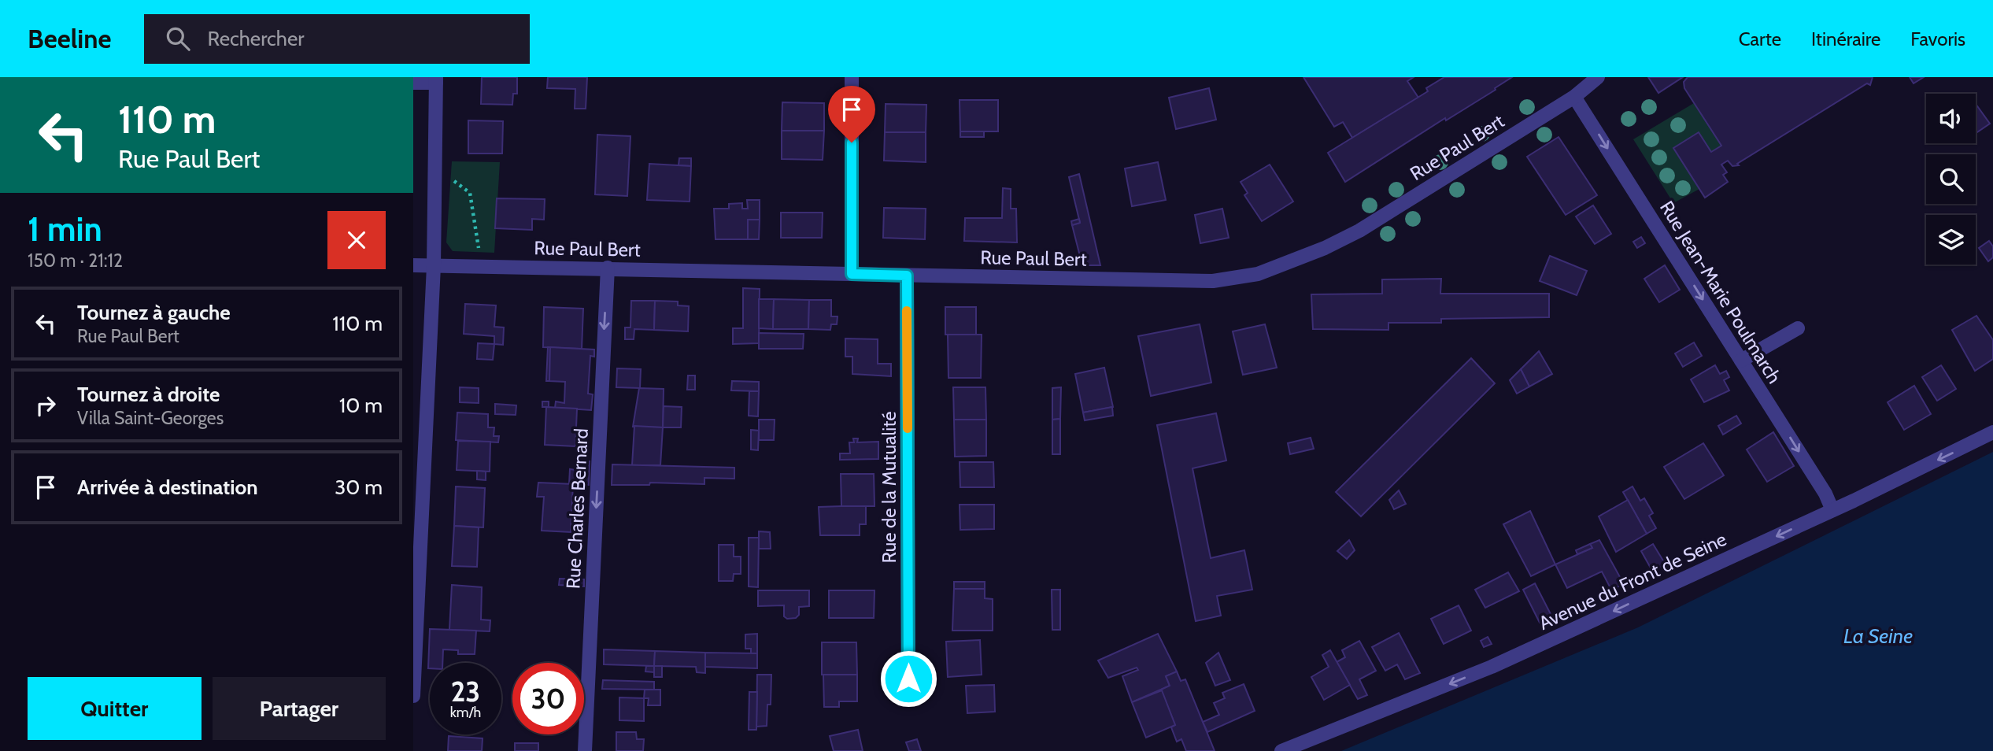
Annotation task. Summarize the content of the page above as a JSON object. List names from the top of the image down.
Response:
{
  "streets": {
    "street": [
      "Rue Paul Bert",
      "Rue Jean-Marie Poulmarch",
      "Rue de la Mutualité",
      "Rue Charles Bernard",
      "Avenue du Front de Seine"
    ]
  },
  "crossings": [
    ["Rue Paul Bert", "Rue Jean-Marie Poulmarch"],
    ["Rue Paul Bert", "Rue de la Mutualité"],
    ["Rue Paul Bert", "Rue Charles Bernard"],
    ["Rue Jean-Marie Poulmarch", "Avenue du Front de Seine"]
  ],
  "one_way": ["Rue Jean-Marie Poulmarch", "Rue Charles Bernard", "Avenue du Front de Seine"],
  "water": ["La Seine"],
  "page": {
    "header": "Beeline",
    "search": "Rechercher",
    "nav": ["Carte", "Itinéraire", "Favoris"],
    "turn": ["110 m", "Rue Paul Bert"],
    "heading": ["1 min", "150 m · 21:12"],
    "list": [
      {
        "name": "Tournez à gauche",
        "note": "Rue Paul Bert",
        "value": "110 m"
      },
      {
        "name": "Tournez à droite",
        "note": "Villa Saint-Georges",
        "value": "10 m"
      },
      {
        "name": "Arrivée à destination",
        "value": "30 m"
      }
    ],
    "speed": "23 km/h",
    "limit": "30",
    "buttons": ["Quitter", "Partager"]
  }
}
